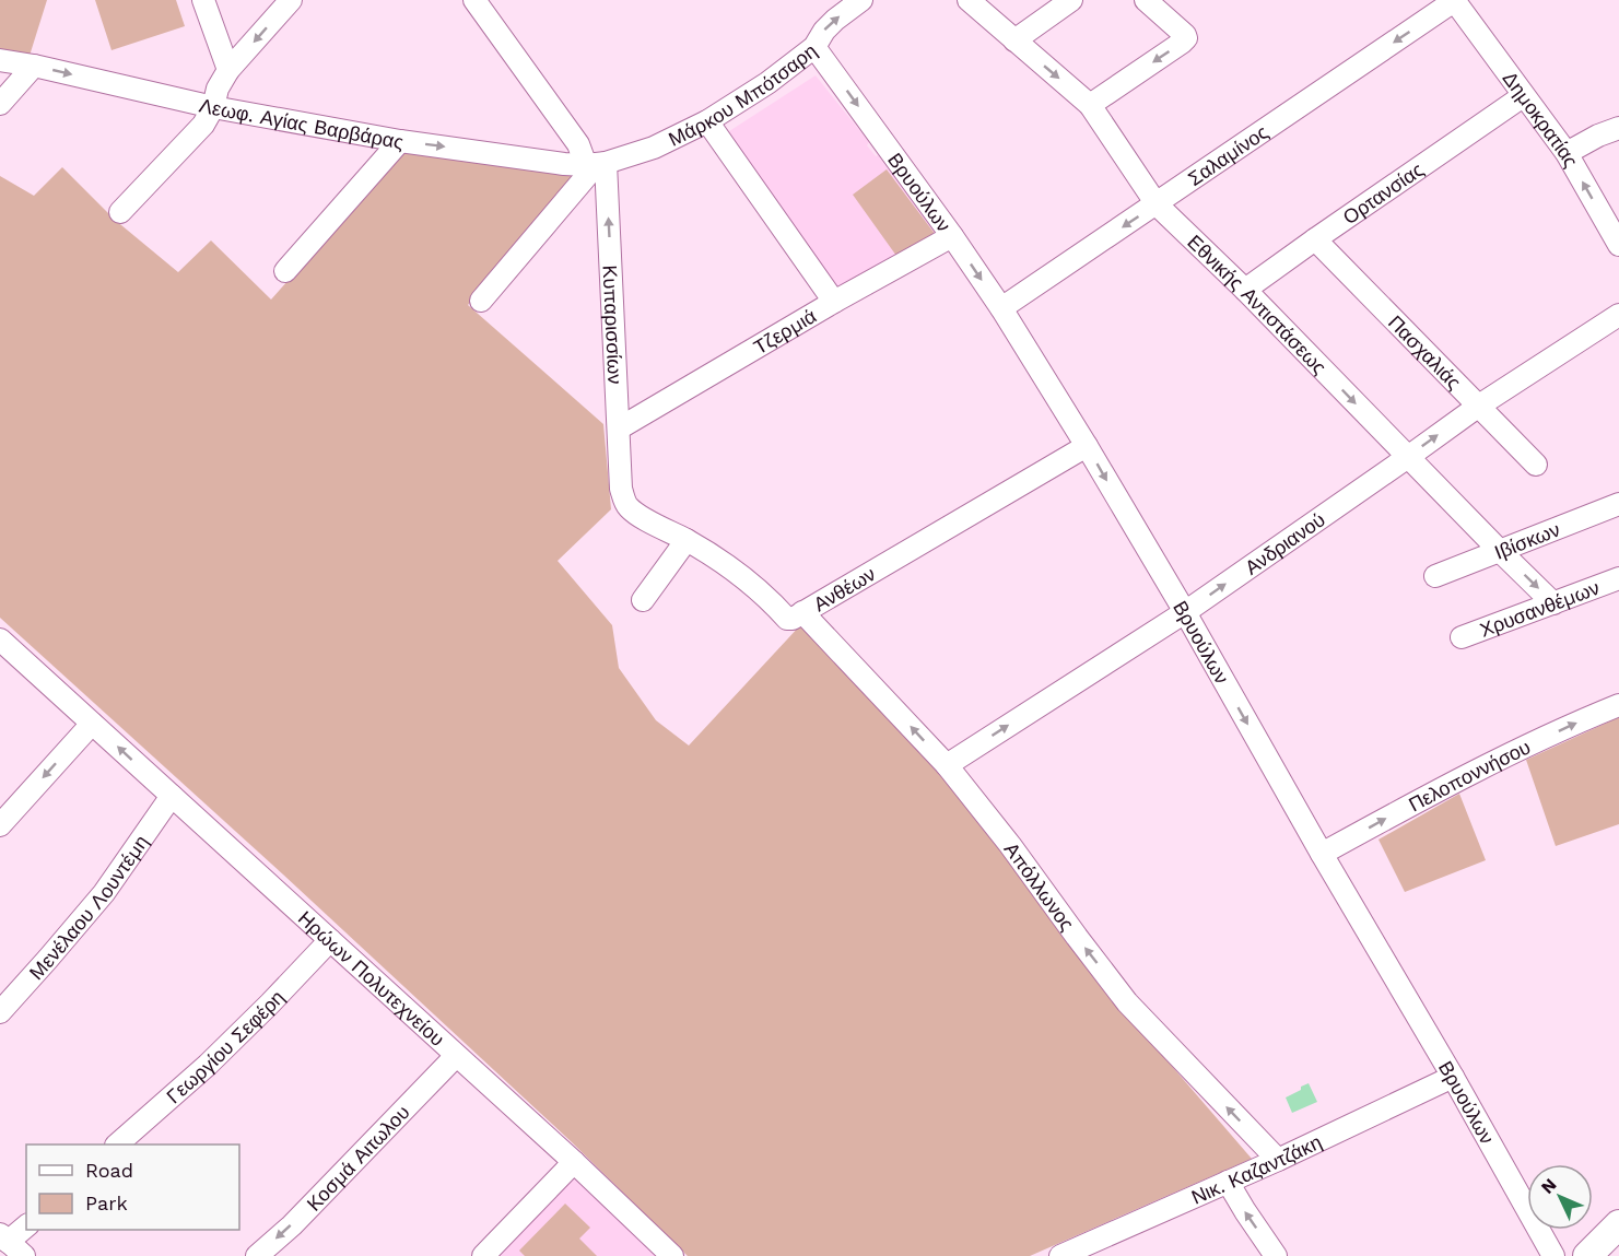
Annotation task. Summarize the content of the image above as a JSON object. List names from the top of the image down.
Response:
{
  "streets": {
    "street": [
      "Μάρκου Μπότσαρη",
      "Δημοκρατίας",
      "Λεωφ. Αγίας Βαρβάρας",
      "Σαλαμίνος",
      "Βρυούλων",
      "Ορτανσίας",
      "Εθνικής Αντιστάσεως",
      "Κυπαρισσίων",
      "Τζερμιά",
      "Πασχαλιάς",
      "Ιβίσκων",
      "Ανδριανού",
      "Ανθέων",
      "Χρυσανθέμων",
      "Πελοποννήσου",
      "Απόλλωνος",
      "Μενέλαου Λουντέμη",
      "Ηρώων Πολυτεχνείου",
      "Γεωργίου Σεφέρη",
      "Κοσμά Αιτωλου",
      "Νικ. Καζαντζάκη"
    ]
  },
  "crossings": [
    ["Μάρκου Μπότσαρη", "Λεωφ. Αγίας Βαρβάρας"],
    ["Μάρκου Μπότσαρη", "Βρυούλων"],
    ["Μάρκου Μπότσαρη", "Κυπαρισσίων"],
    ["Δημοκρατίας", "Σαλαμίνος"],
    ["Δημοκρατίας", "Ορτανσίας"],
    ["Λεωφ. Αγίας Βαρβάρας", "Κυπαρισσίων"],
    ["Σαλαμίνος", "Βρυούλων"],
    ["Σαλαμίνος", "Εθνικής Αντιστάσεως"],
    ["Βρυούλων", "Τζερμιά"],
    ["Βρυούλων", "Ανδριανού"],
    ["Βρυούλων", "Ανθέων"],
    ["Βρυούλων", "Πελοποννήσου"],
    ["Βρυούλων", "Νικ. Καζαντζάκη"],
    ["Ορτανσίας", "Εθνικής Αντιστάσεως"],
    ["Ορτανσίας", "Πασχαλιάς"],
    ["Εθνικής Αντιστάσεως", "Ιβίσκων"],
    ["Εθνικής Αντιστάσεως", "Ανδριανού"],
    ["Εθνικής Αντιστάσεως", "Χρυσανθέμων"],
    ["Κυπαρισσίων", "Τζερμιά"],
    ["Κυπαρισσίων", "Ανθέων"],
    ["Πασχαλιάς", "Ανδριανού"],
    ["Ανδριανού", "Απόλλωνος"],
    ["Ανθέων", "Απόλλωνος"],
    ["Απόλλωνος", "Νικ. Καζαντζάκη"],
    ["Μενέλαου Λουντέμη", "Ηρώων Πολυτεχνείου"],
    ["Ηρώων Πολυτεχνείου", "Γεωργίου Σεφέρη"],
    ["Ηρώων Πολυτεχνείου", "Κοσμά Αιτωλου"]
  ],
  "one_way": [
    "Δημοκρατίας",
    "Λεωφ. Αγίας Βαρβάρας",
    "Σαλαμίνος",
    "Βρυούλων",
    "Εθνικής Αντιστάσεως",
    "Κυπαρισσίων",
    "Ανδριανού",
    "Πελοποννήσου",
    "Απόλλωνος"
  ],
  "legend": ["Road", "Park"],
  "north": "top left"
}
